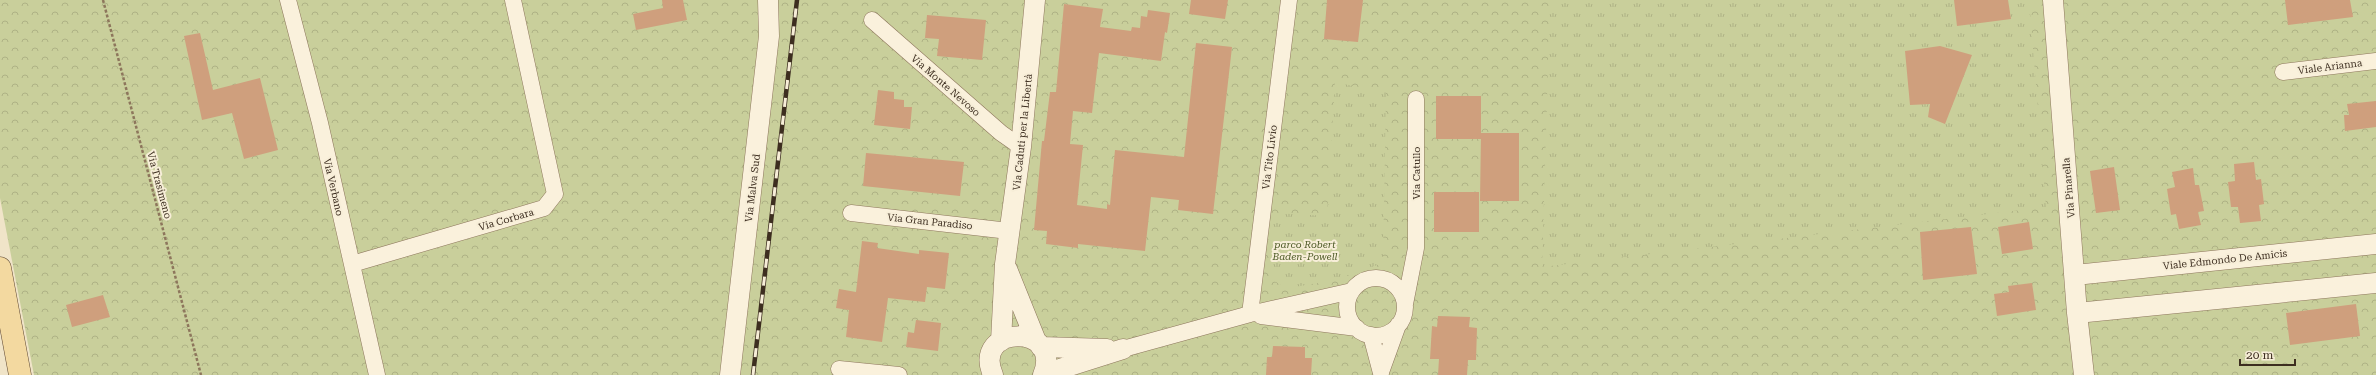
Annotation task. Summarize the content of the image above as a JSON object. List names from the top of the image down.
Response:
{
  "streets": {
    "street": [
      "Viale Arianna",
      "Via Monte Nevoso",
      "Via Caduti per la Libertà",
      "Via Tito Livio",
      "Via Catullo",
      "Via Verbano",
      "Via Malva Sud",
      "Via Pinarella",
      "Via Corbara",
      "Via Gran Paradiso",
      "Viale Edmondo De Amicis"
    ],
    "path": ["Via Trasimeno"]
  },
  "crossings": [
    ["Via Monte Nevoso", "Via Caduti per la Libertà"],
    ["Via Caduti per la Libertà", "Via Gran Paradiso"],
    ["Via Verbano", "Via Corbara"],
    ["Via Pinarella", "Viale Edmondo De Amicis"]
  ],
  "parks": ["parco Robert Baden-Powell"],
  "scale_bar": "20 m"
}
